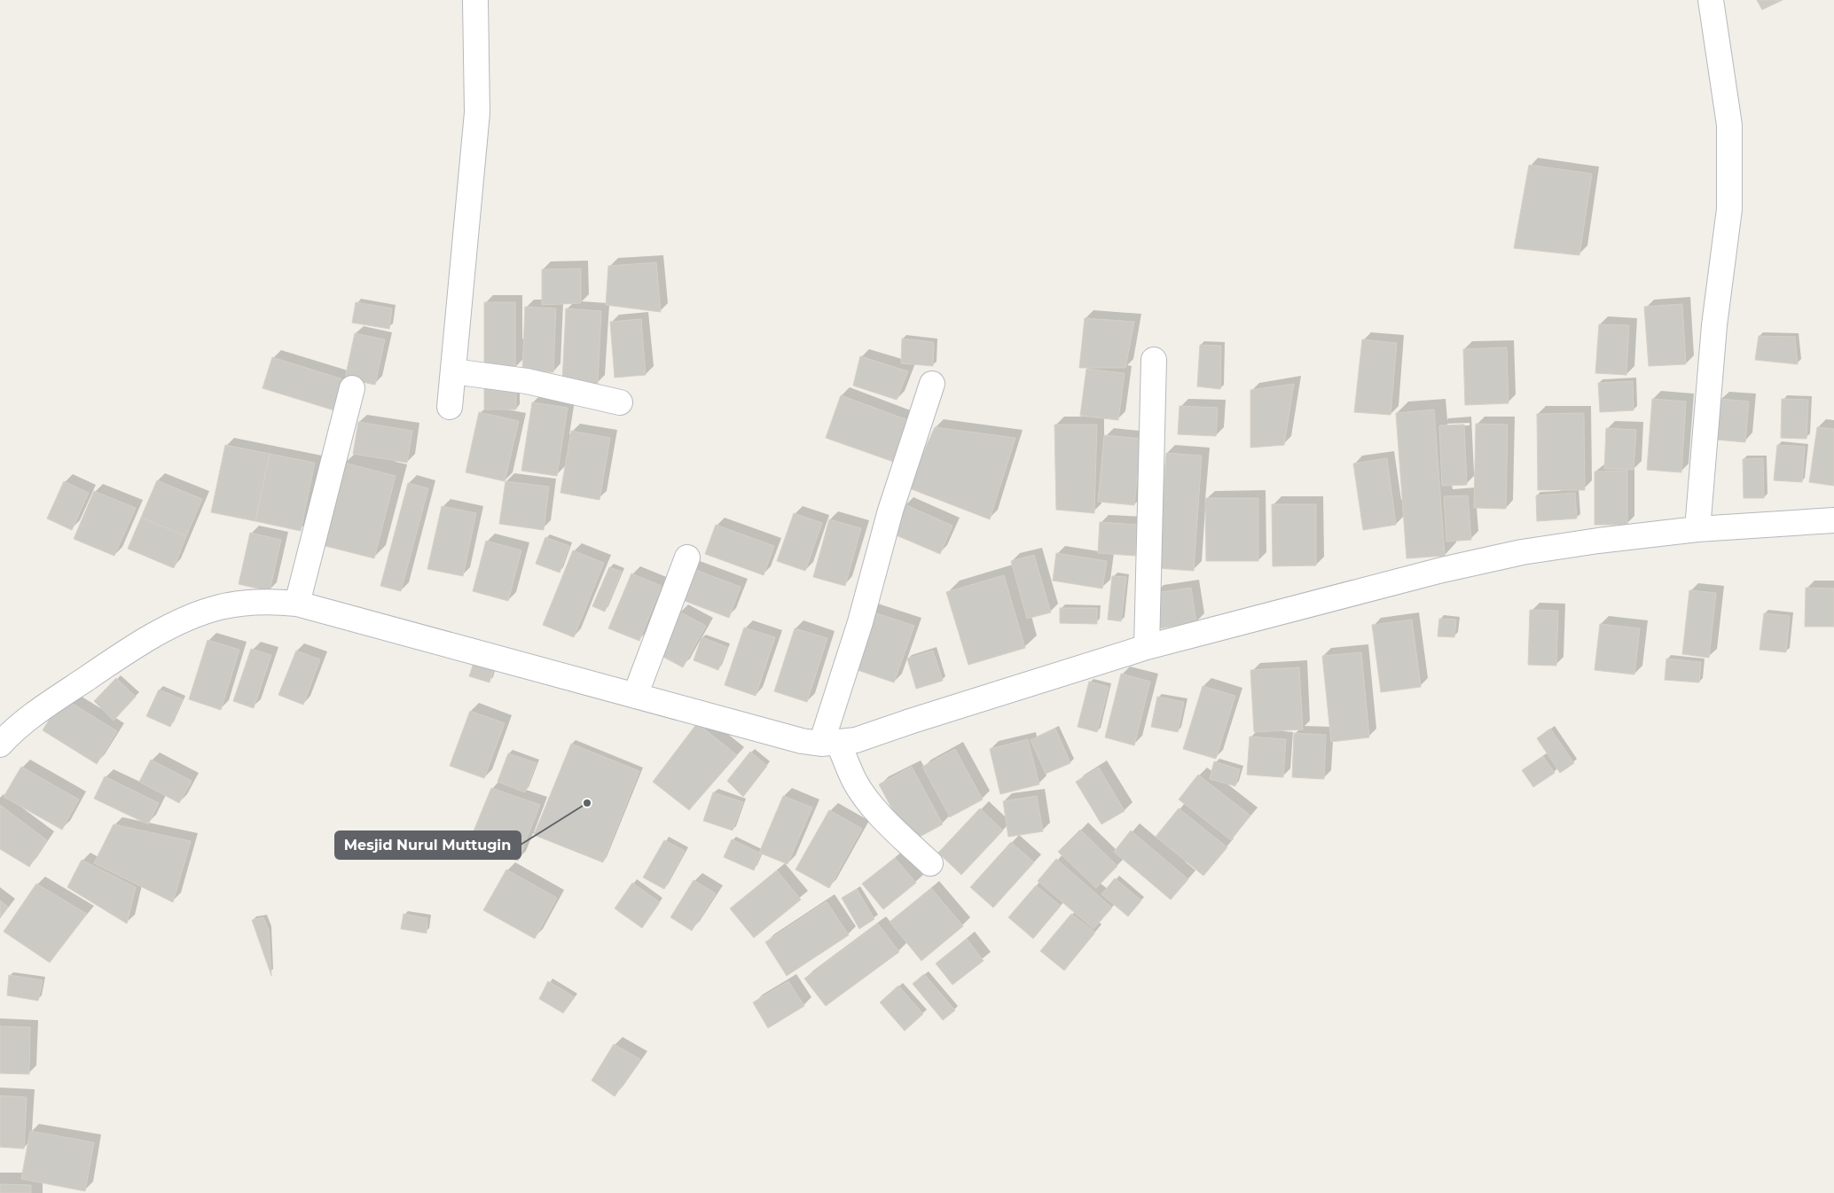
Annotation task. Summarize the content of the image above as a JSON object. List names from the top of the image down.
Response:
{
  "places": ["Mesjid Nurul Muttugin"]
}
